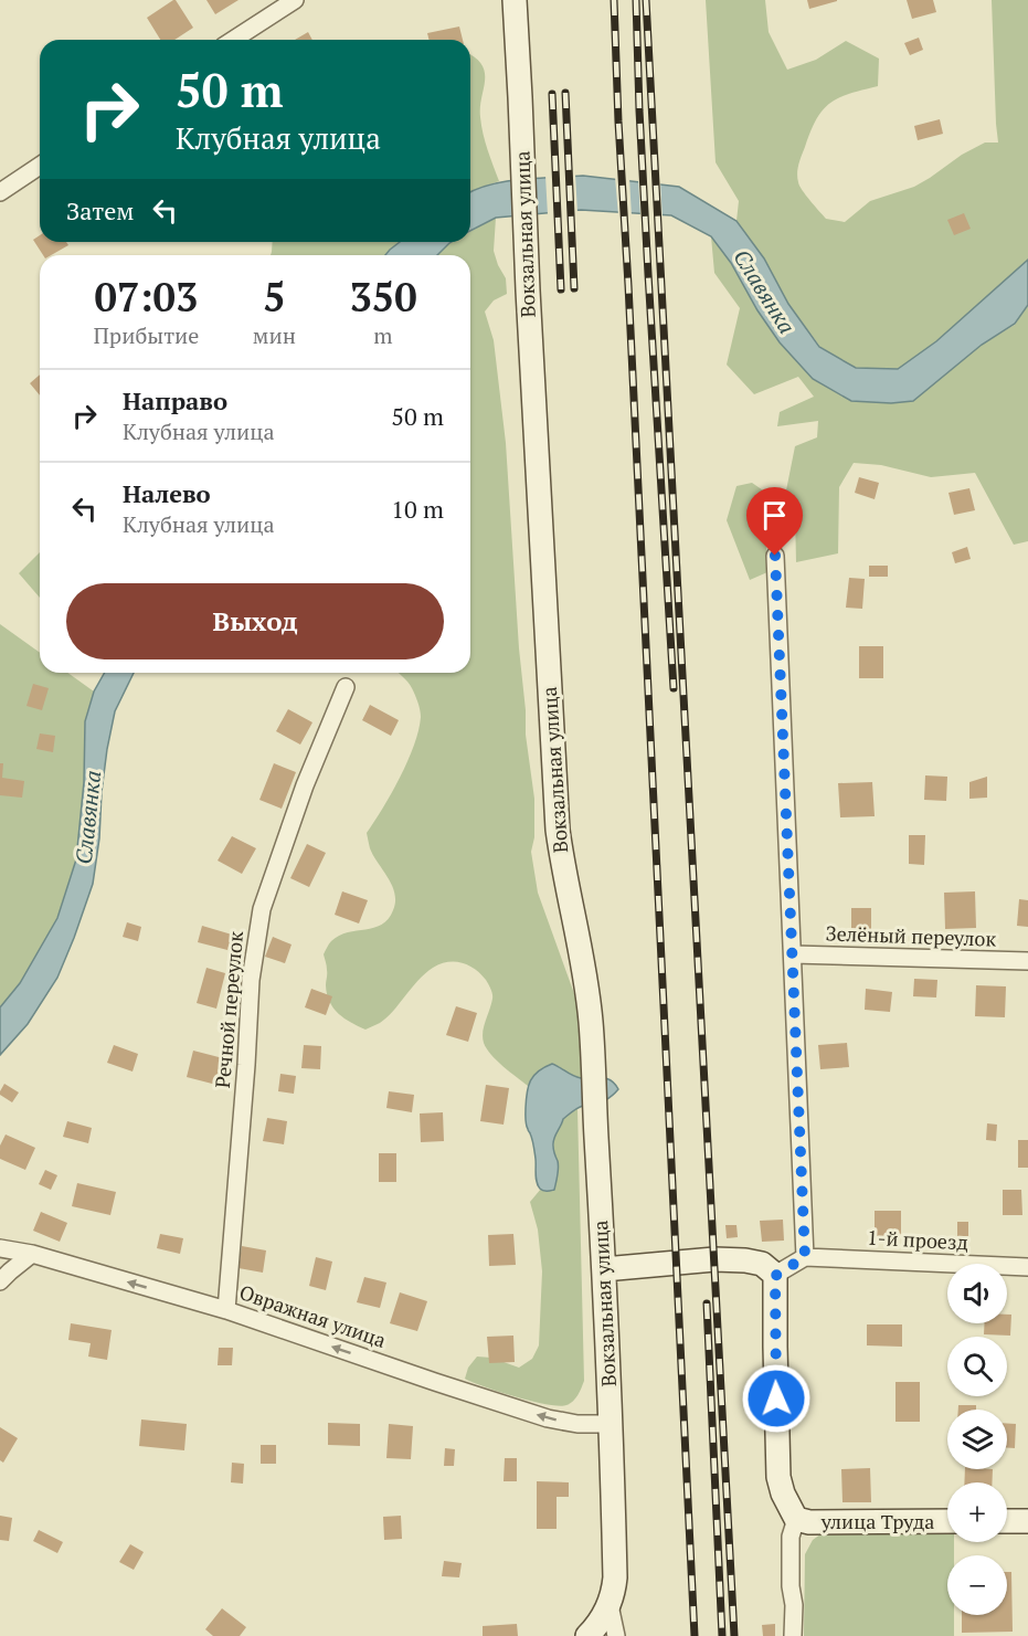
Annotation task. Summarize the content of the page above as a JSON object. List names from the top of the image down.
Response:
{
  "streets": {
    "street": [
      "Вокзальная улица",
      "Зелёный переулок",
      "Речной переулок",
      "1-й проезд",
      "Овражная улица",
      "улица Труда"
    ]
  },
  "crossings": [
    ["Вокзальная улица", "Овражная улица"],
    ["Речной переулок", "Овражная улица"]
  ],
  "one_way": ["Овражная улица"],
  "water": ["Славянка"],
  "page": {
    "turn": ["50 m", "Клубная улица"],
    "then": "Затем",
    "eta": [
      "07:03",
      "Прибытие",
      "5",
      "мин",
      "350",
      "m"
    ],
    "list": [
      {
        "name": "Направо",
        "note": "Клубная улица",
        "value": "50 m"
      },
      {
        "name": "Налево",
        "note": "Клубная улица",
        "value": "10 m"
      }
    ],
    "buttons": "Выход",
    "map_buttons": ["+", "−"]
  }
}
